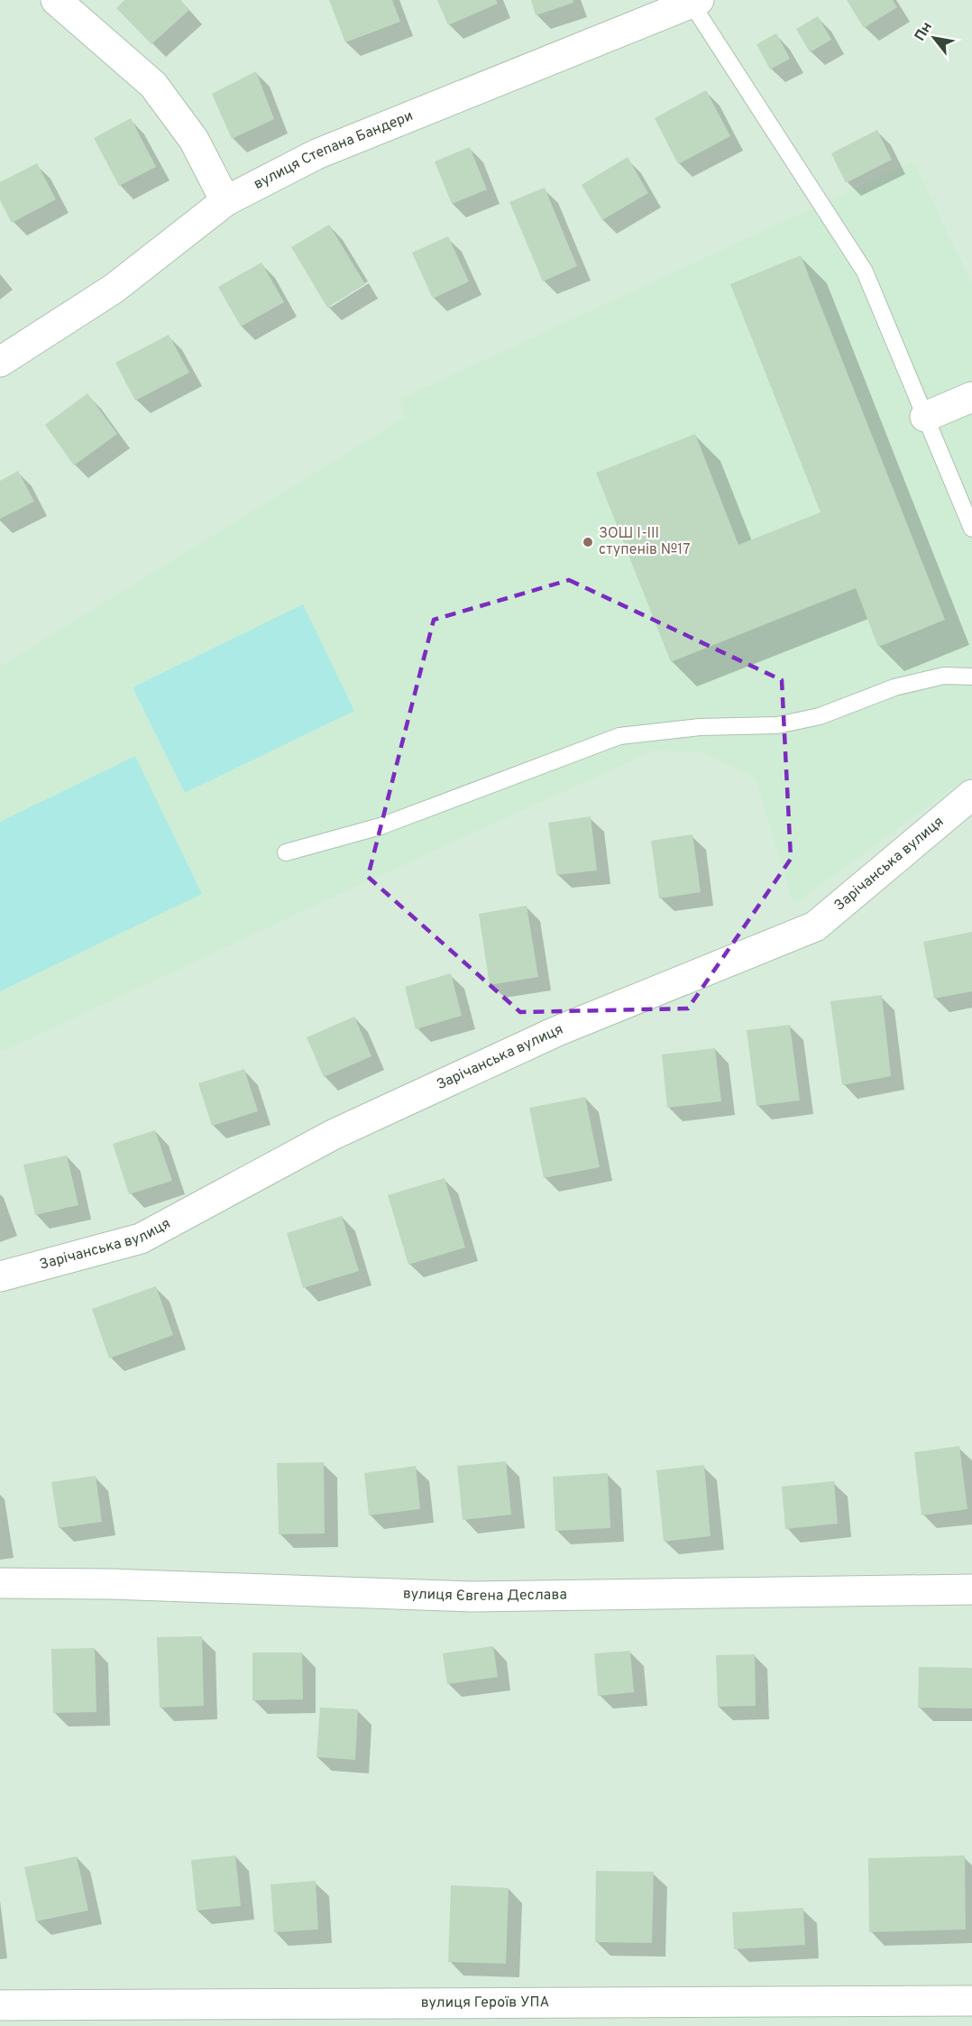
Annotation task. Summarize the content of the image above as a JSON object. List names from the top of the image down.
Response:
{
  "streets": {
    "street": [
      "вулиця Степана Бандери",
      "Зарічанська вулиця",
      "вулиця Євгена Деслава",
      "вулиця Героїв УПА"
    ]
  },
  "places": ["ЗОШ І-ІІІ ступенів №17"],
  "north": "top left"
}
